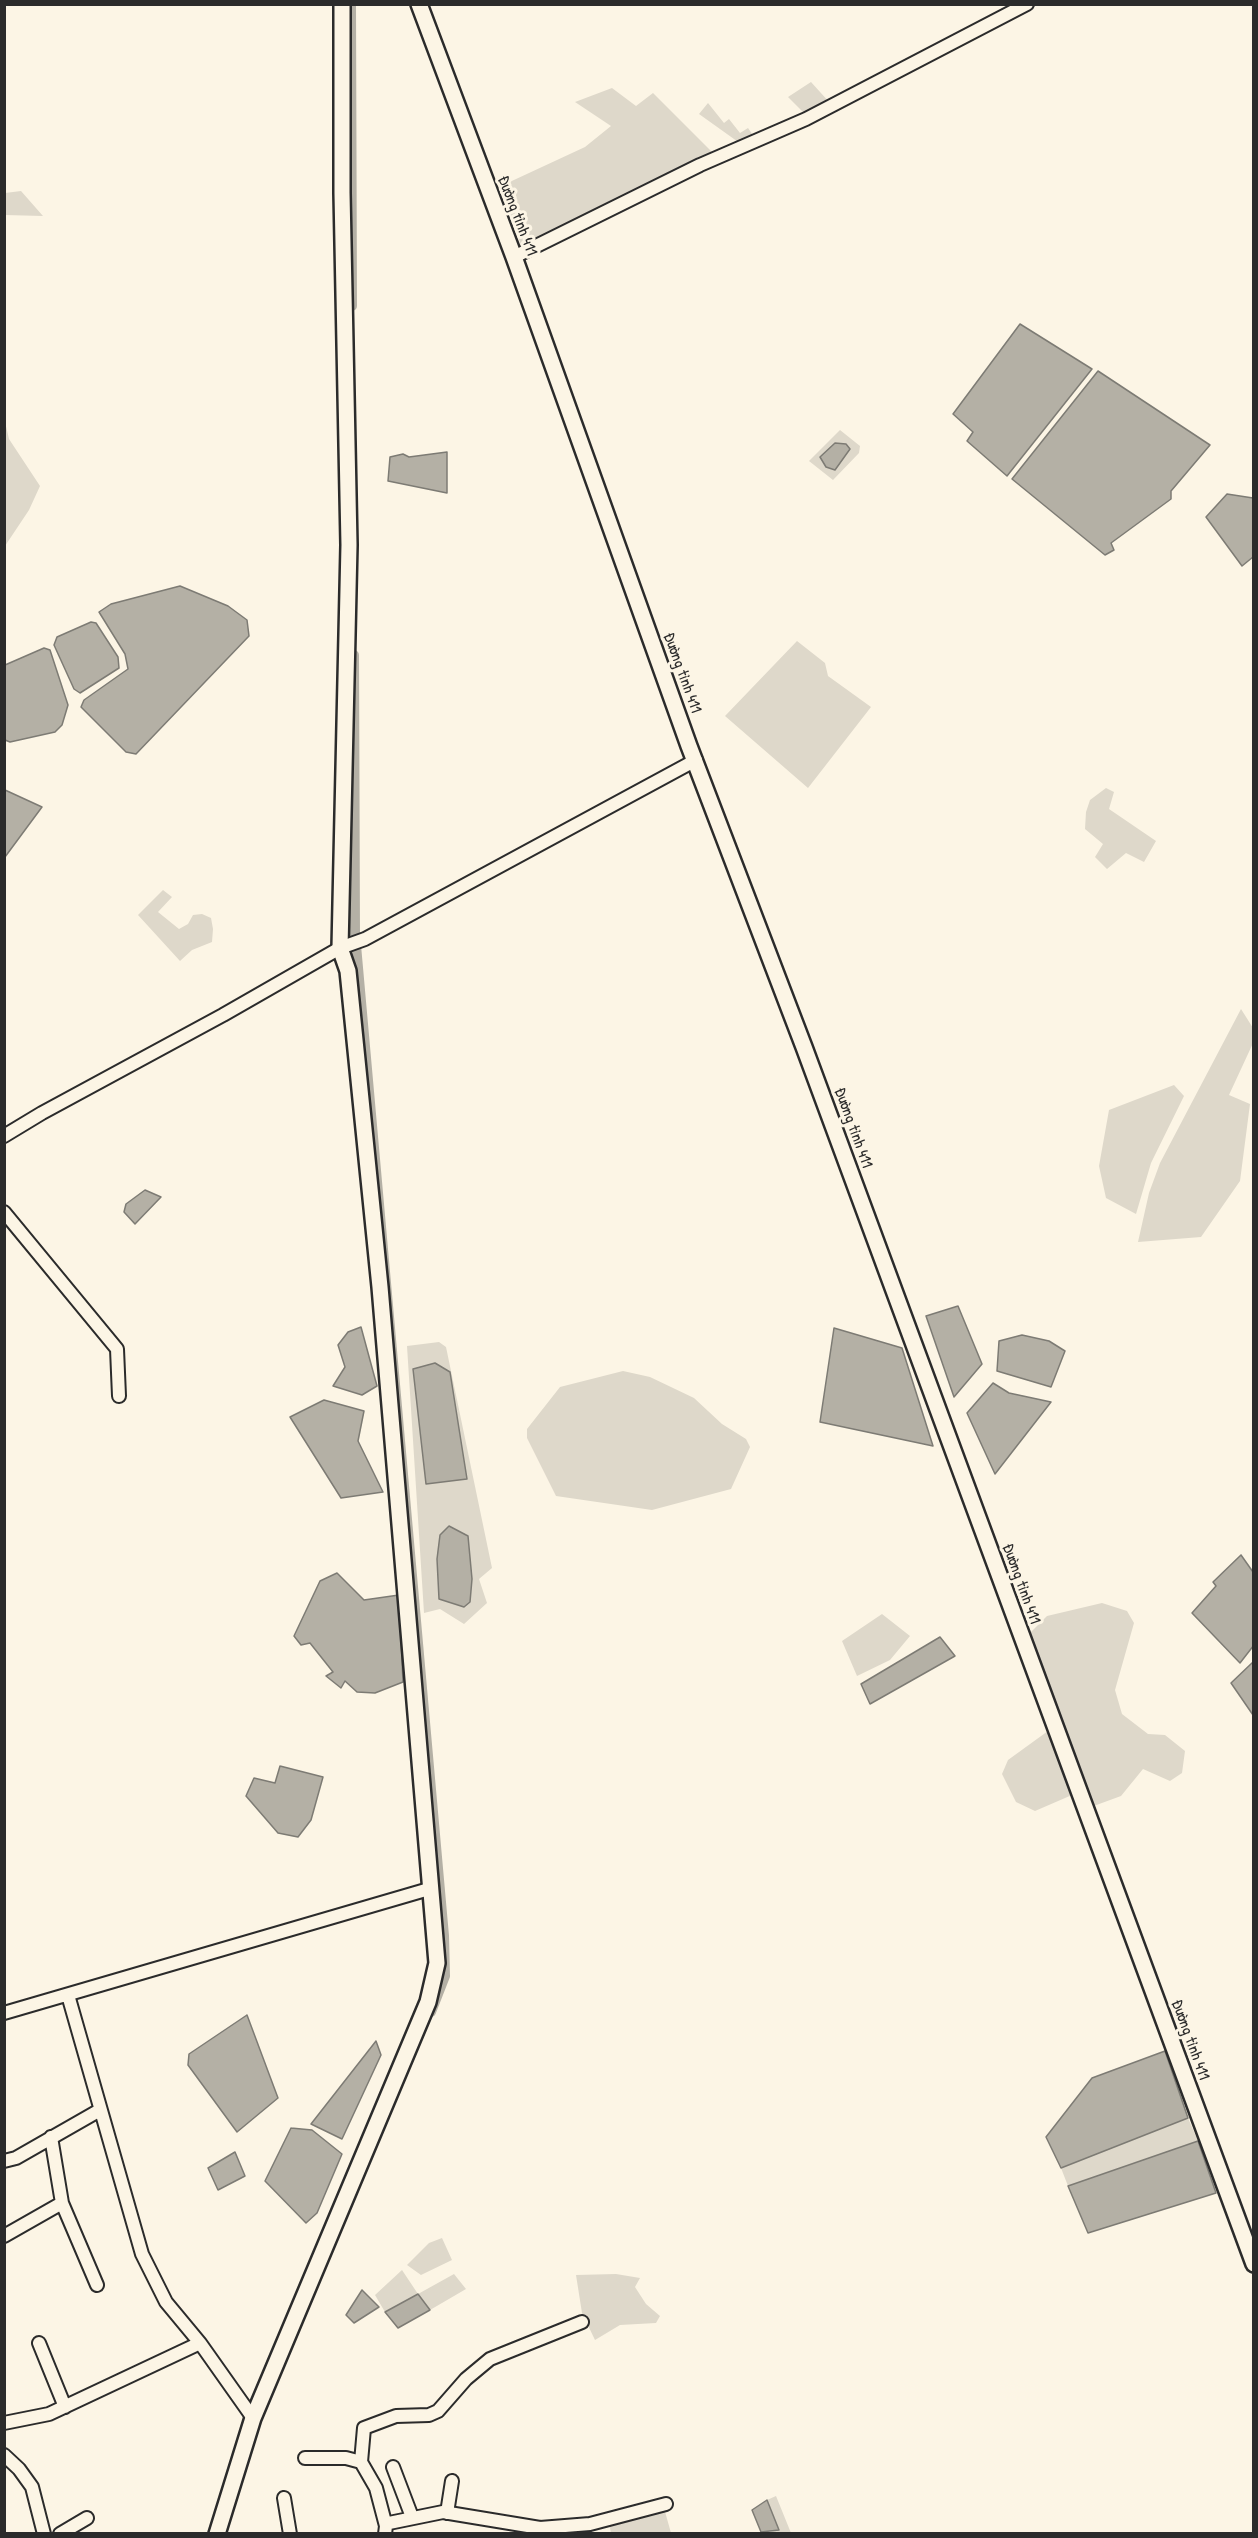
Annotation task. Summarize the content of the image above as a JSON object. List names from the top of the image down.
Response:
{
  "streets": {
    "main road": ["Đường tỉnh 411"]
  }
}
